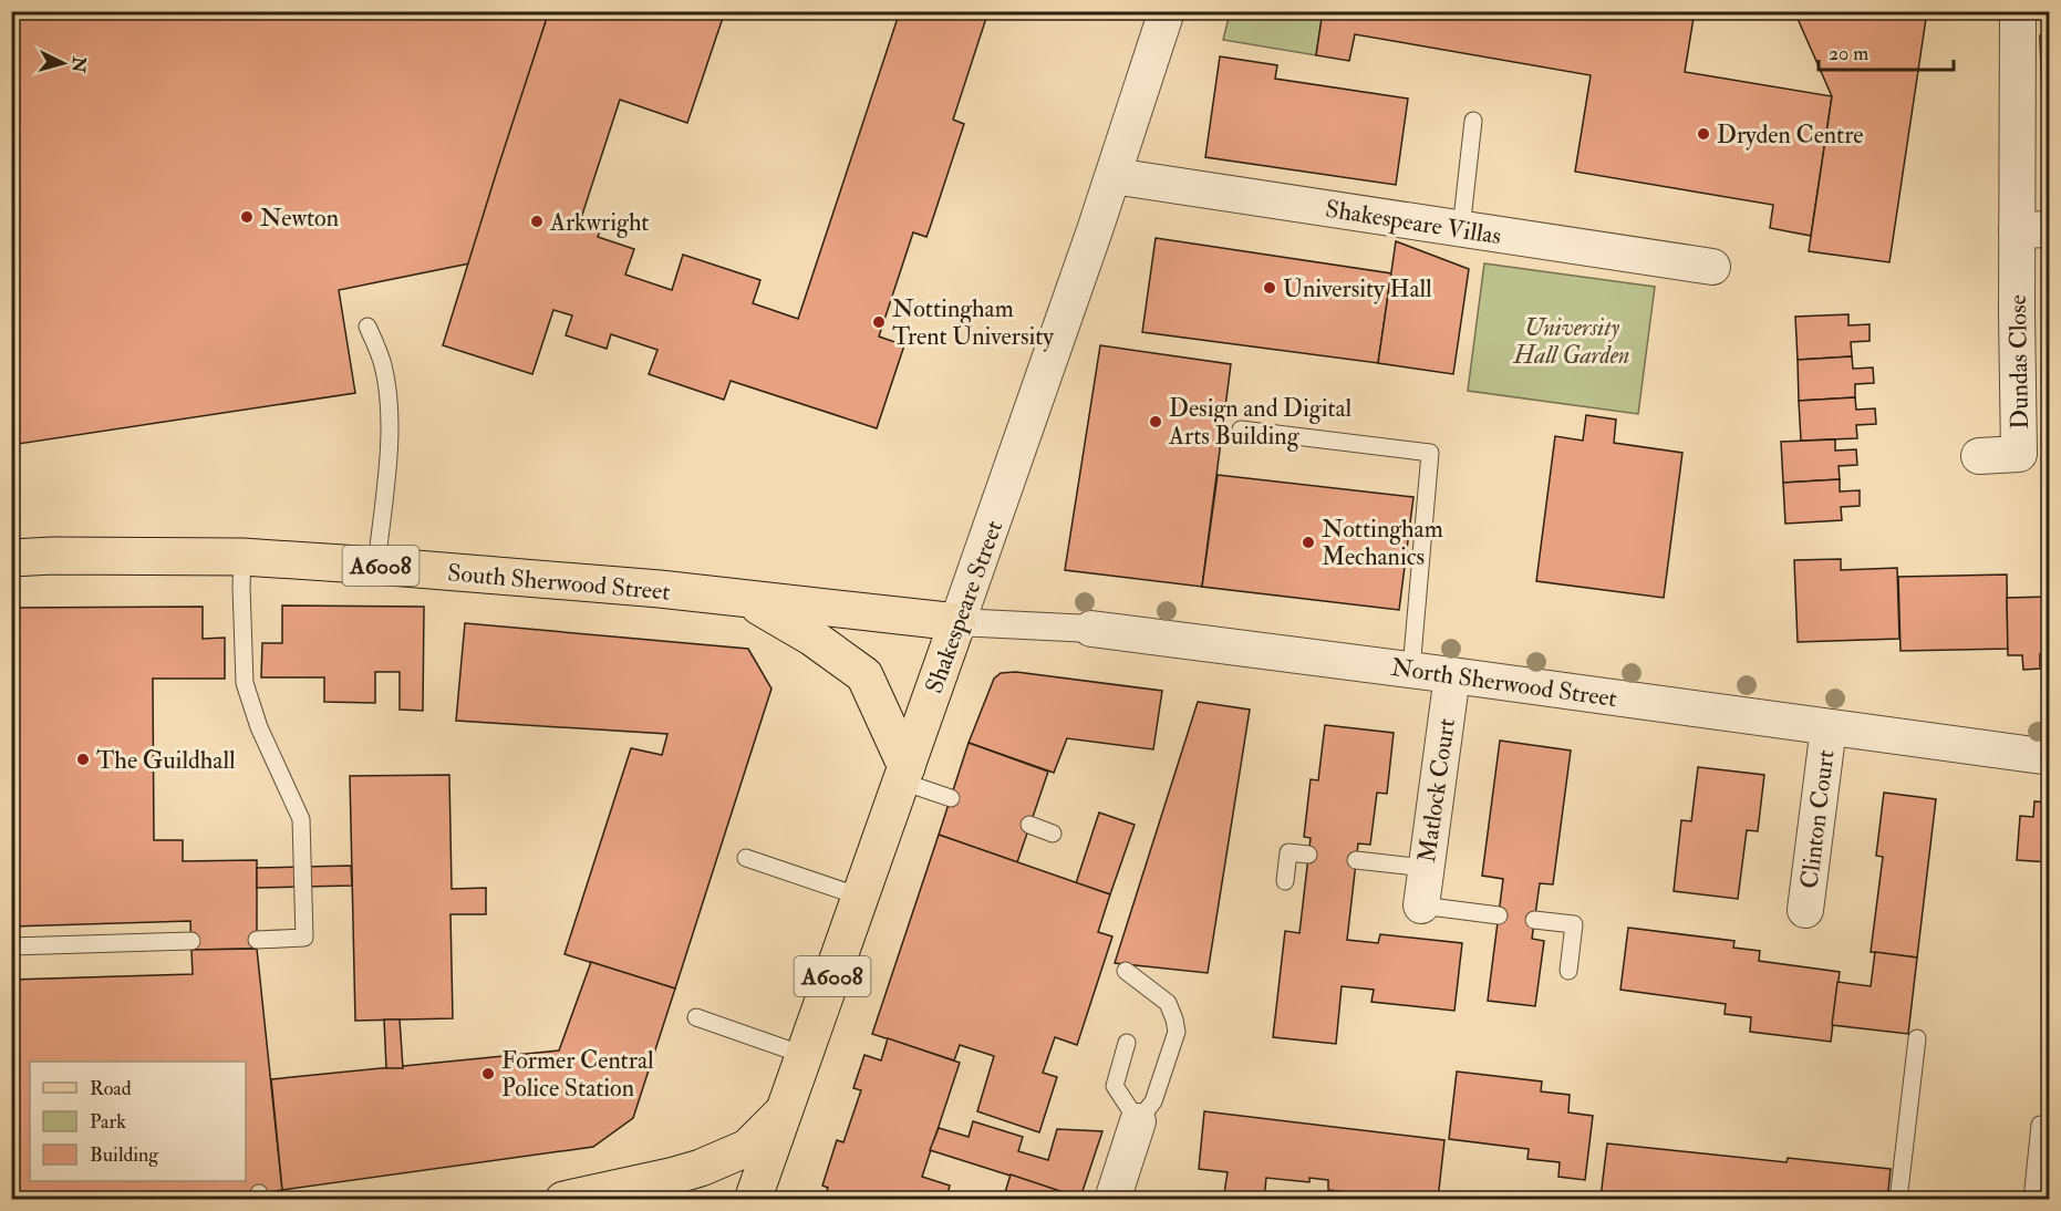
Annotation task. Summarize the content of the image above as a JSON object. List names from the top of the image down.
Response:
{
  "streets": {
    "main road": ["A6008", "South Sherwood Street", "Shakespeare Street"],
    "street": [
      "Shakespeare Villas",
      "Dundas Close",
      "North Sherwood Street",
      "Matlock Court",
      "Clinton Court"
    ]
  },
  "crossings": [
    ["Shakespeare Villas", "Shakespeare Street"],
    ["A6008", "Shakespeare Street"],
    ["South Sherwood Street", "Shakespeare Street"],
    ["South Sherwood Street", "North Sherwood Street"],
    ["Shakespeare Street", "North Sherwood Street"],
    ["North Sherwood Street", "Matlock Court"],
    ["North Sherwood Street", "Clinton Court"]
  ],
  "parks": ["University Hall Garden"],
  "places": [
    "Dryden Centre",
    "Newton",
    "Arkwright",
    "University Hall",
    "Nottingham Trent University",
    "Design and Digital Arts Building",
    "Nottingham Mechanics",
    "The Guildhall",
    "Former Central Police Station"
  ],
  "legend": ["Road", "Park", "Building"],
  "scale_bar": "20 m",
  "north": "right"
}
